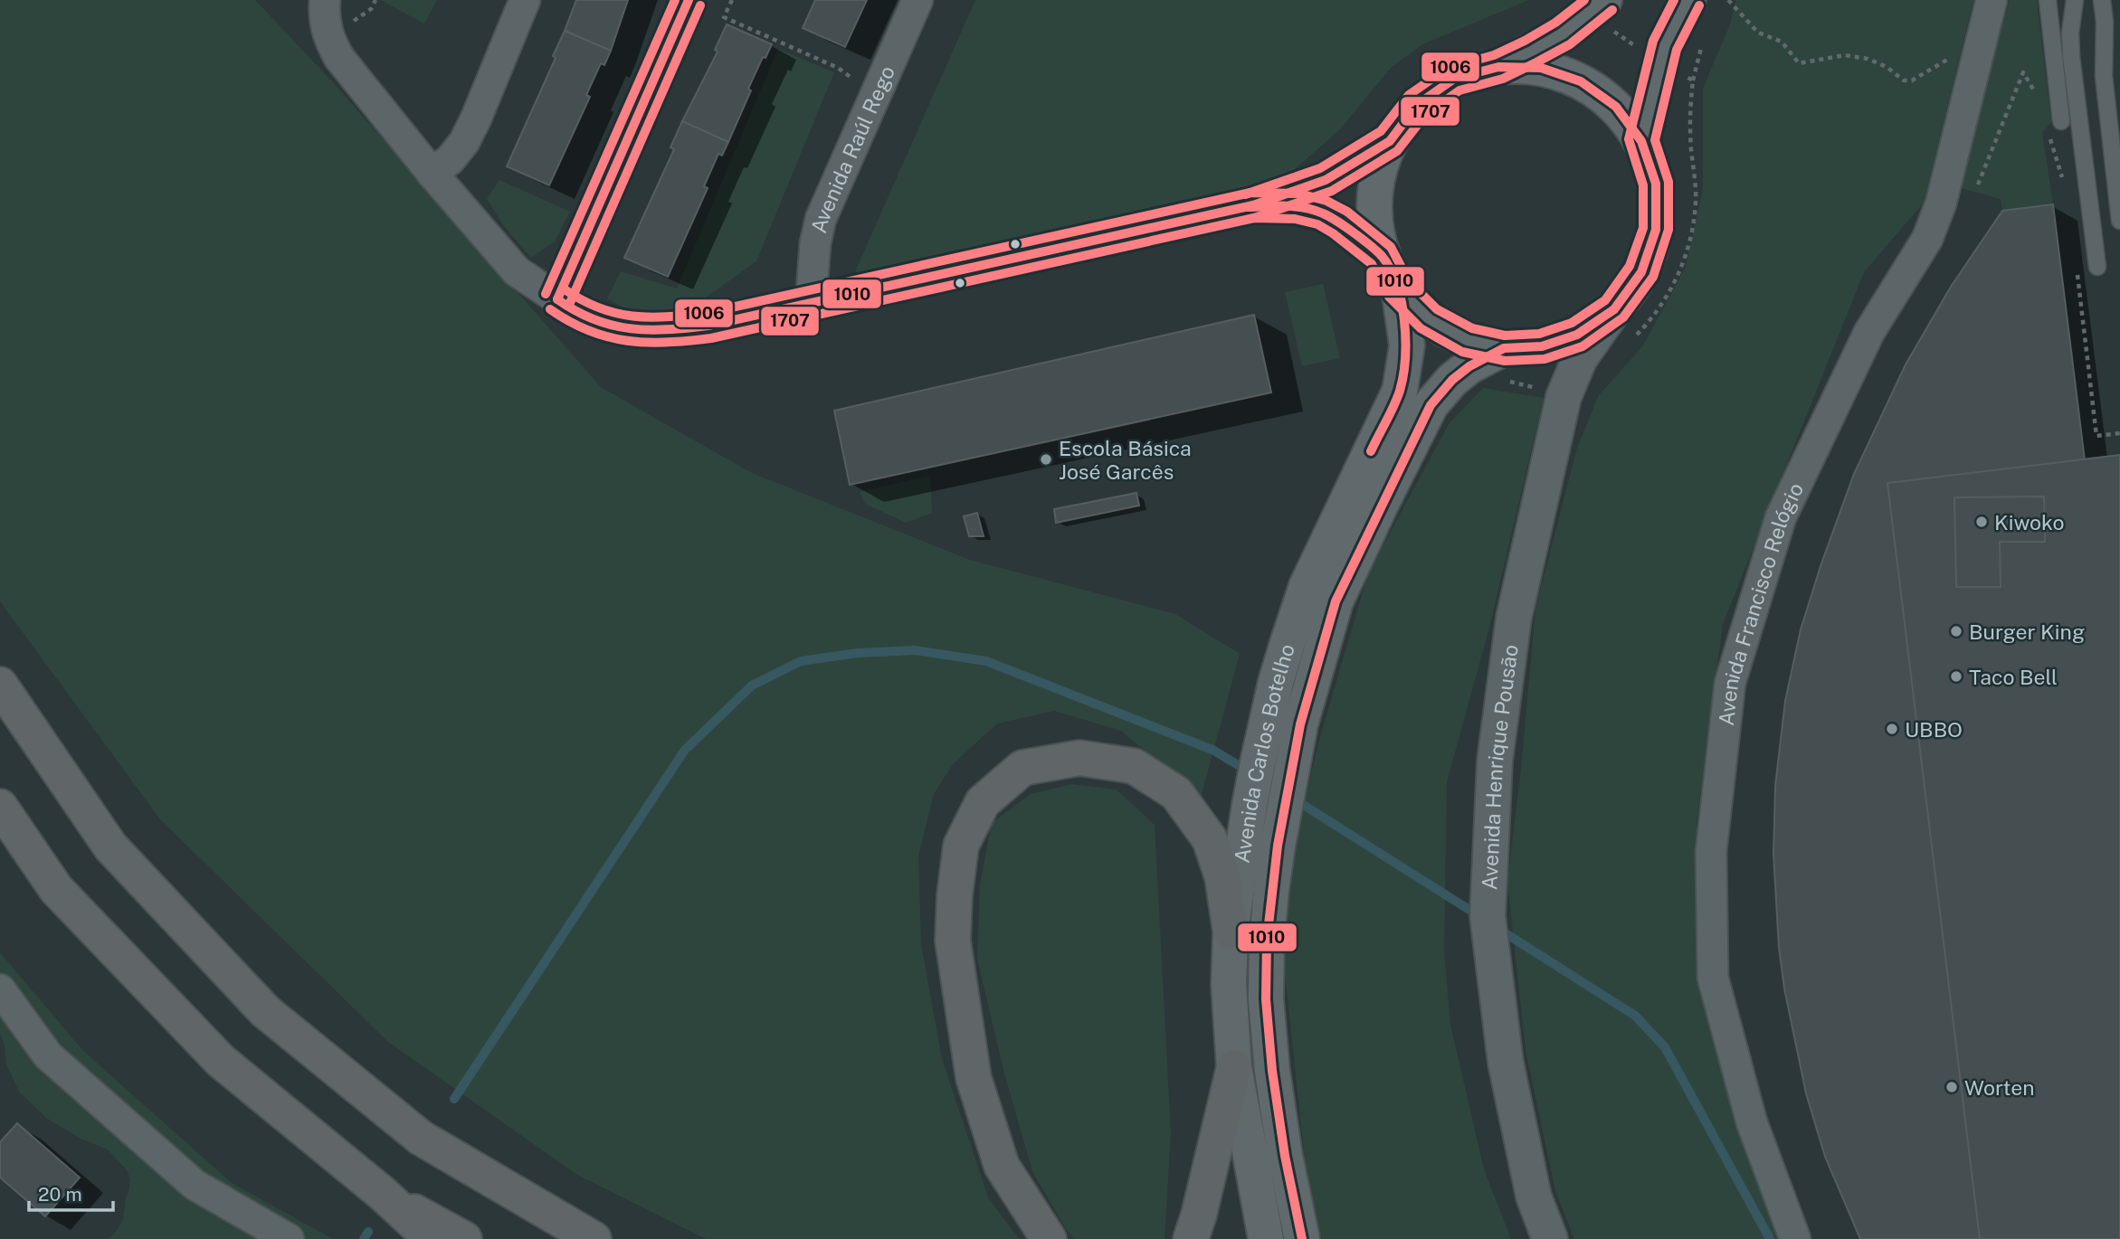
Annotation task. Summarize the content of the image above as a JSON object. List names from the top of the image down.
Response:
{
  "streets": {
    "main road": ["Avenida Carlos Botelho"],
    "street": ["Avenida Raúl Rego", "Avenida Francisco Relógio", "Avenida Henrique Pousão"]
  },
  "places": [
    "Escola Básica José Garcês",
    "Kiwoko",
    "Burger King",
    "Taco Bell",
    "UBBO",
    "Worten"
  ],
  "lines": ["transit line 1010", "transit line 1006", "transit line 1707"],
  "scale_bar": "20 m"
}
